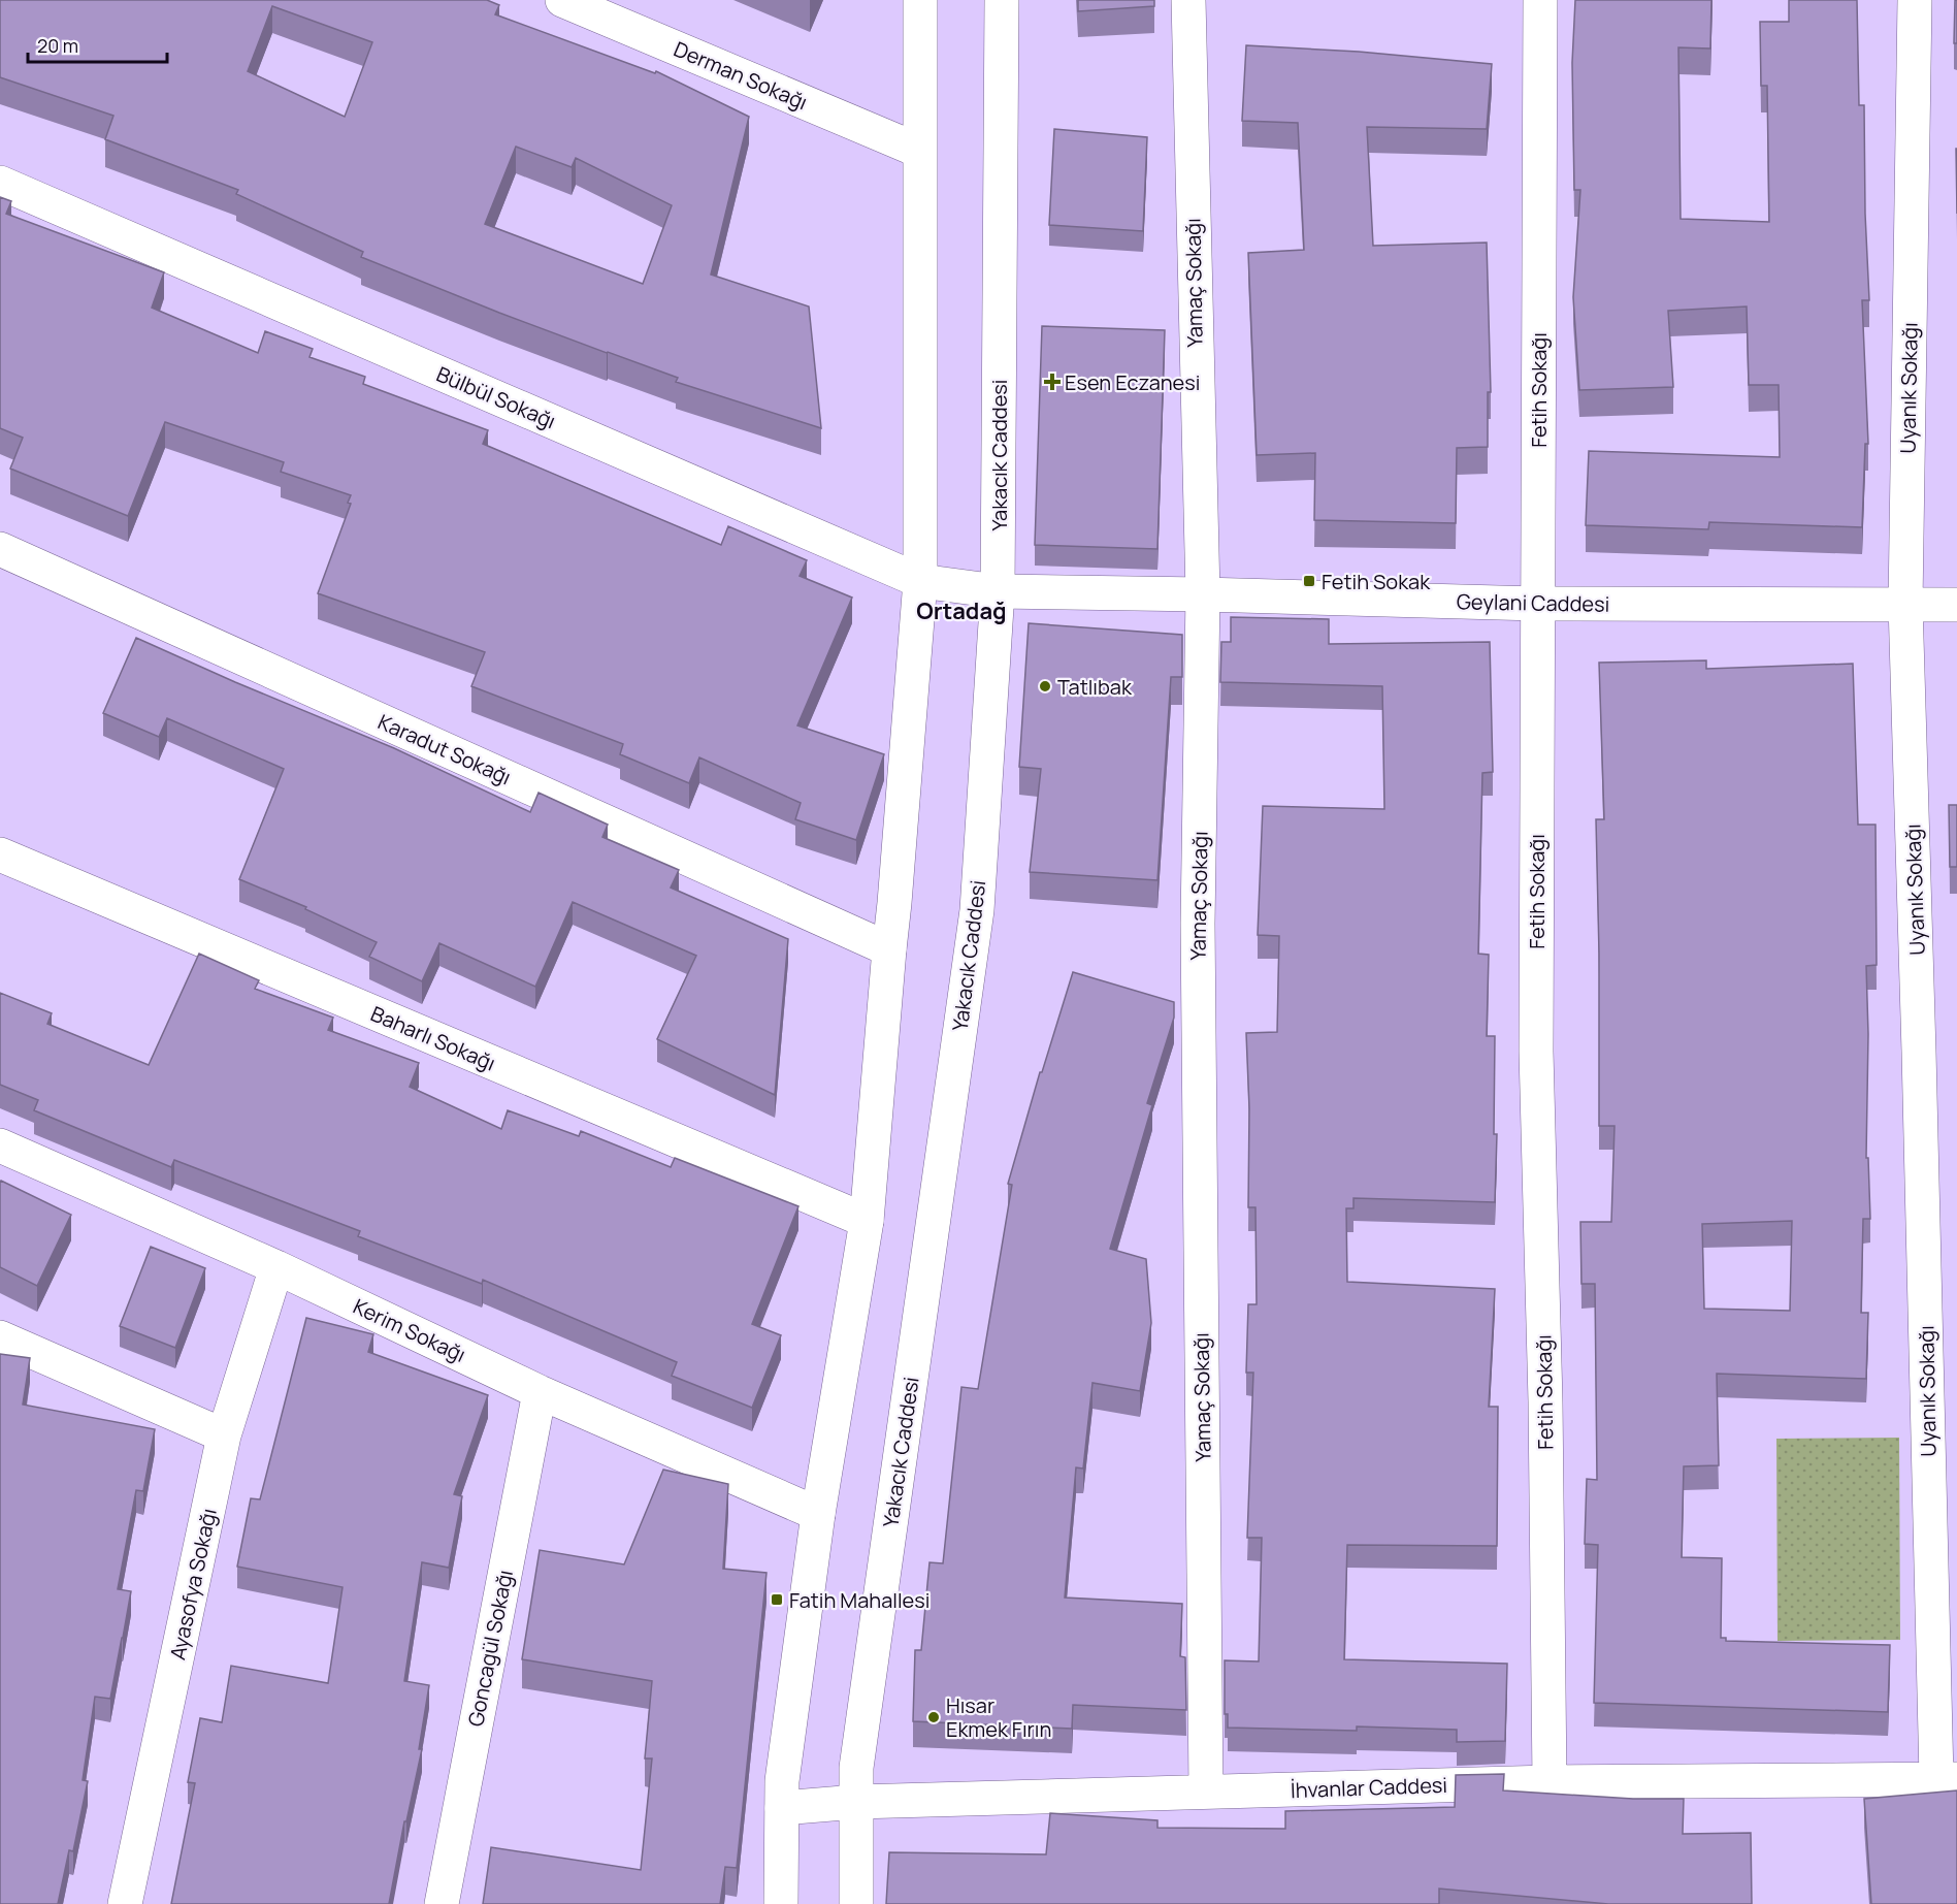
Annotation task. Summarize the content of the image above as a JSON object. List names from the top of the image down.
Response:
{
  "streets": {
    "street": [
      "Derman Sokağı",
      "Yamaç Sokağı",
      "Uyanık Sokağı",
      "Fetih Sokağı",
      "Bülbül Sokağı",
      "Yakacık Caddesi",
      "Geylani Caddesi",
      "Karadut Sokağı",
      "Baharlı Sokağı",
      "Kerim Sokağı",
      "Ayasofya Sokağı",
      "Goncagül Sokağı",
      "İhvanlar Caddesi"
    ]
  },
  "crossings": [
    ["Yamaç Sokağı", "Geylani Caddesi"],
    ["Yamaç Sokağı", "İhvanlar Caddesi"],
    ["Uyanık Sokağı", "Geylani Caddesi"],
    ["Uyanık Sokağı", "İhvanlar Caddesi"],
    ["Fetih Sokağı", "Geylani Caddesi"],
    ["Fetih Sokağı", "İhvanlar Caddesi"],
    ["Bülbül Sokağı", "Yakacık Caddesi"],
    ["Bülbül Sokağı", "Geylani Caddesi"],
    ["Yakacık Caddesi", "Geylani Caddesi"],
    ["Yakacık Caddesi", "İhvanlar Caddesi"],
    ["Kerim Sokağı", "Ayasofya Sokağı"],
    ["Kerim Sokağı", "Goncagül Sokağı"]
  ],
  "districts": ["Ortadağ"],
  "places": {
    "health": ["Esen Eczanesi"],
    "transit": ["Fetih Sokak", "Fatih Mahallesi"],
    "other": ["Tatlıbak", "Hısar Ekmek Fırın"]
  },
  "scale_bar": "20 m"
}
